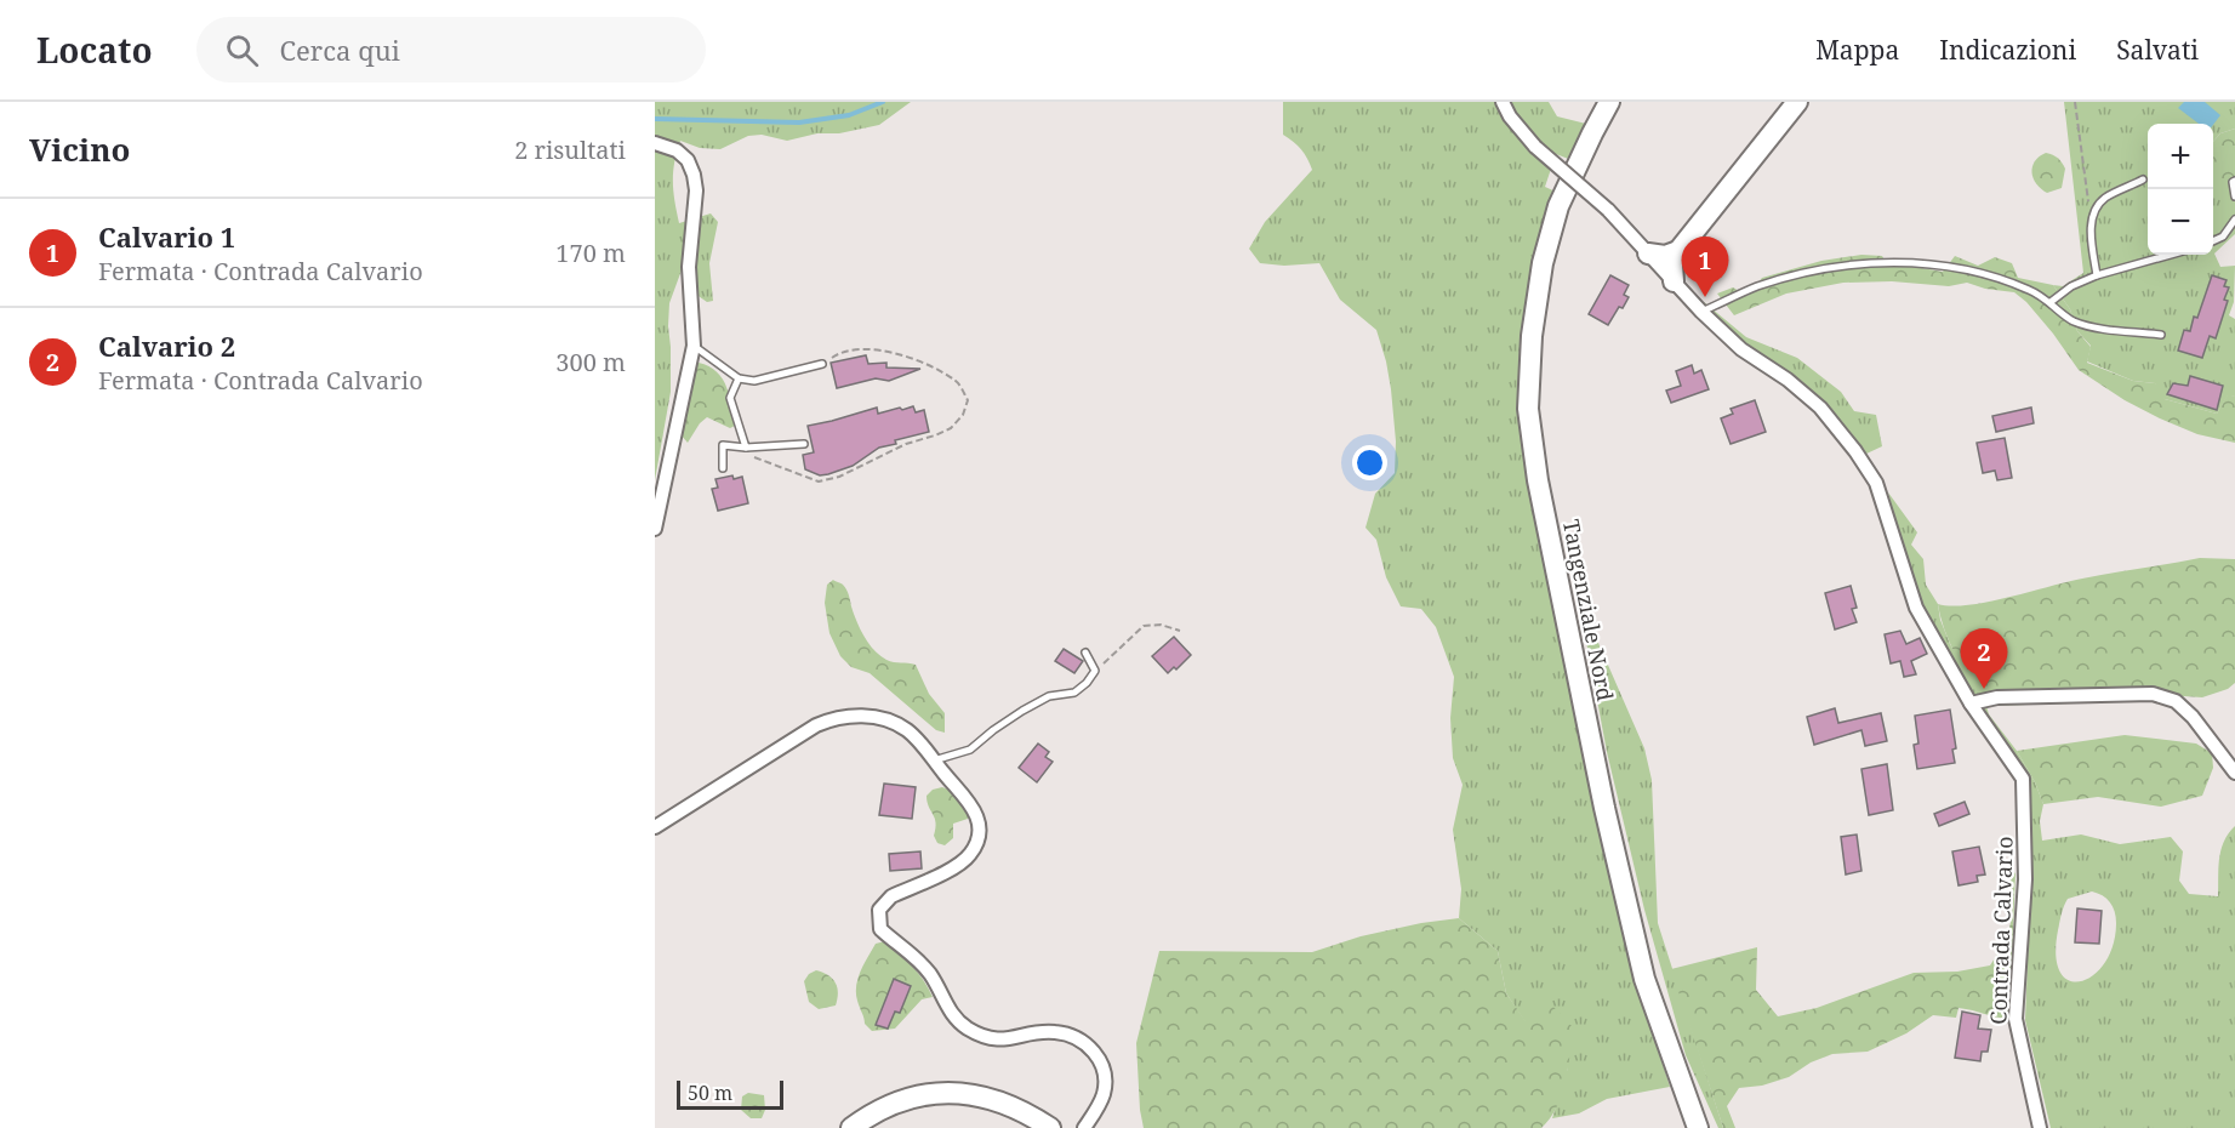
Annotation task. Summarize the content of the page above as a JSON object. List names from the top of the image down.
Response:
{
  "streets": {
    "main road": ["Tangenziale Nord"],
    "street": ["Contrada Calvario"]
  },
  "scale_bar": "50 m",
  "page": {
    "header": "Locato",
    "search": "Cerca qui",
    "nav": ["Mappa", "Indicazioni", "Salvati"],
    "heading": ["Vicino", "2 risultati"],
    "map_buttons": ["+", "−"],
    "list": [
      {
        "mark": "1",
        "name": "Calvario 1",
        "note": "Fermata · Contrada Calvario",
        "value": "170 m"
      },
      {
        "mark": "2",
        "name": "Calvario 2",
        "note": "Fermata · Contrada Calvario",
        "value": "300 m"
      }
    ],
    "pins": ["1", "2"],
    "scale": "50 m"
  }
}
